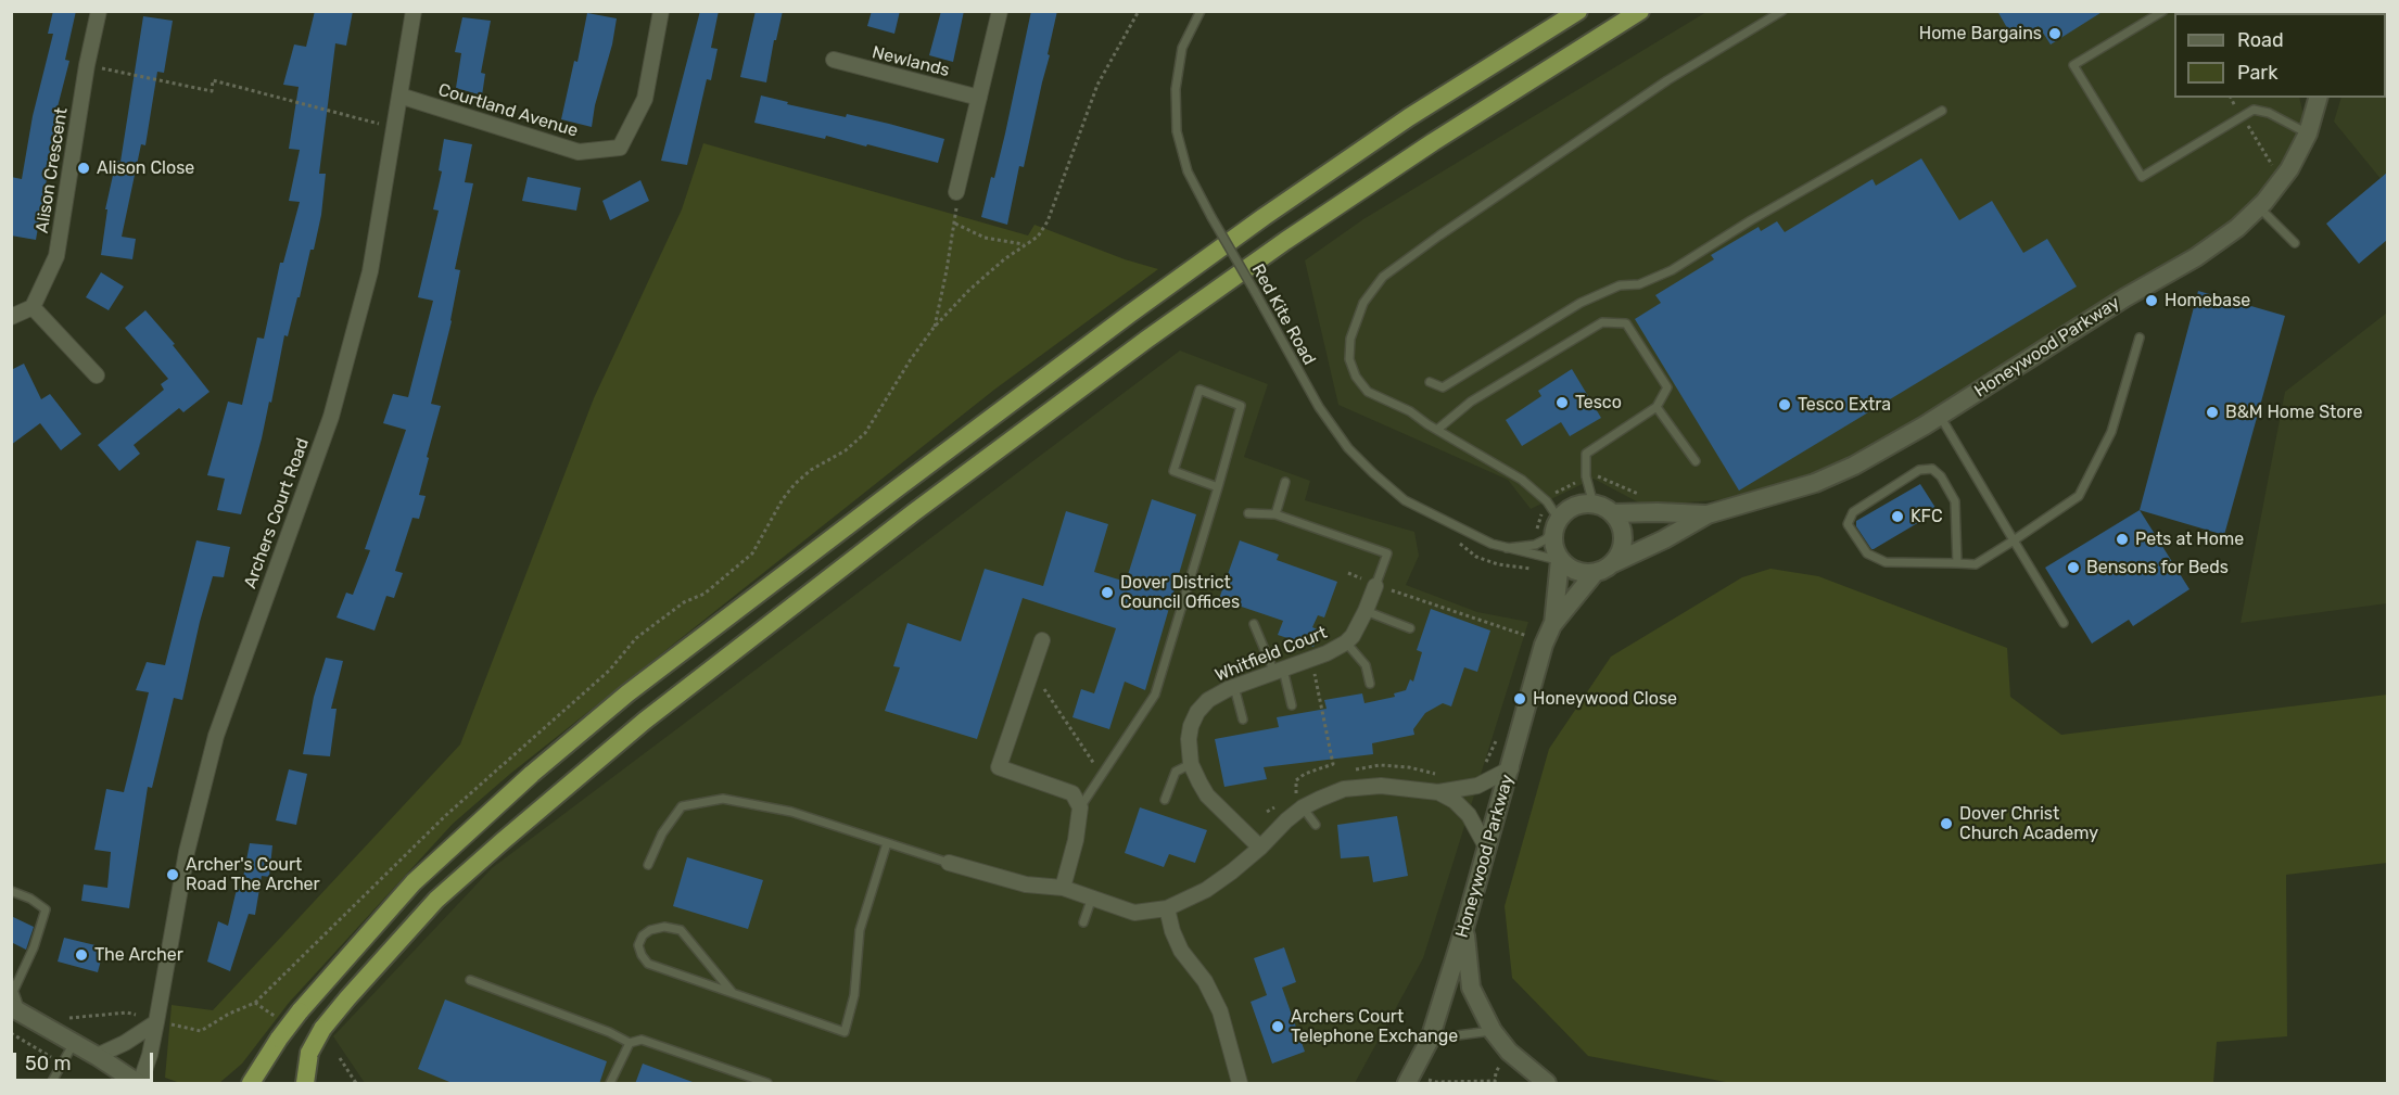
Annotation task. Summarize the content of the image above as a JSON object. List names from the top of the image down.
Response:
{
  "streets": {
    "street": [
      "Newlands",
      "Courtland Avenue",
      "Alison Crescent",
      "Honeywood Parkway",
      "Archers Court Road",
      "Whitfield Court"
    ],
    "lane": ["Red Kite Road"]
  },
  "crossings": [
    ["Courtland Avenue", "Archers Court Road"],
    ["Red Kite Road", "Honeywood Parkway"]
  ],
  "places": [
    "Home Bargains",
    "Alison Close",
    "Homebase",
    "Tesco",
    "Tesco Extra",
    "B&M Home Store",
    "KFC",
    "Pets at Home",
    "Bensons for Beds",
    "Dover District Council Offices",
    "Honeywood Close",
    "Dover Christ Church Academy",
    "Archer's Court Road The Archer",
    "The Archer",
    "Archers Court Telephone Exchange"
  ],
  "legend": ["Road", "Park"],
  "scale_bar": "50 m"
}
